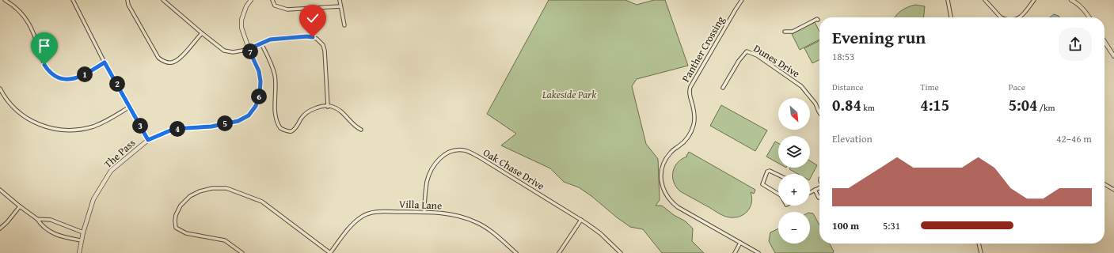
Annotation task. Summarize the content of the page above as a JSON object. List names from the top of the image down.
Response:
{
  "streets": {
    "street": [
      "Panther Crossing",
      "Dunes Drive",
      "The Pass",
      "Oak Chase Drive",
      "Villa Lane"
    ]
  },
  "crossings": [
    ["Oak Chase Drive", "Villa Lane"]
  ],
  "parks": ["Lakeside Park"],
  "north": "bottom right",
  "page": {
    "heading": ["Evening run", "18:53"],
    "pins": [
      "7",
      "1",
      "2",
      "6",
      "5",
      "3",
      "4"
    ],
    "stats": [
      ["Distance", "0.84 km"],
      ["Time", "4:15"],
      ["Pace", "5:04 /km"]
    ],
    "map_buttons": ["+", "−"],
    "chart": ["Elevation", "42–46 m"],
    "list": [
      {
        "name": "100 m",
        "note": "5:31"
      }
    ]
  }
}
